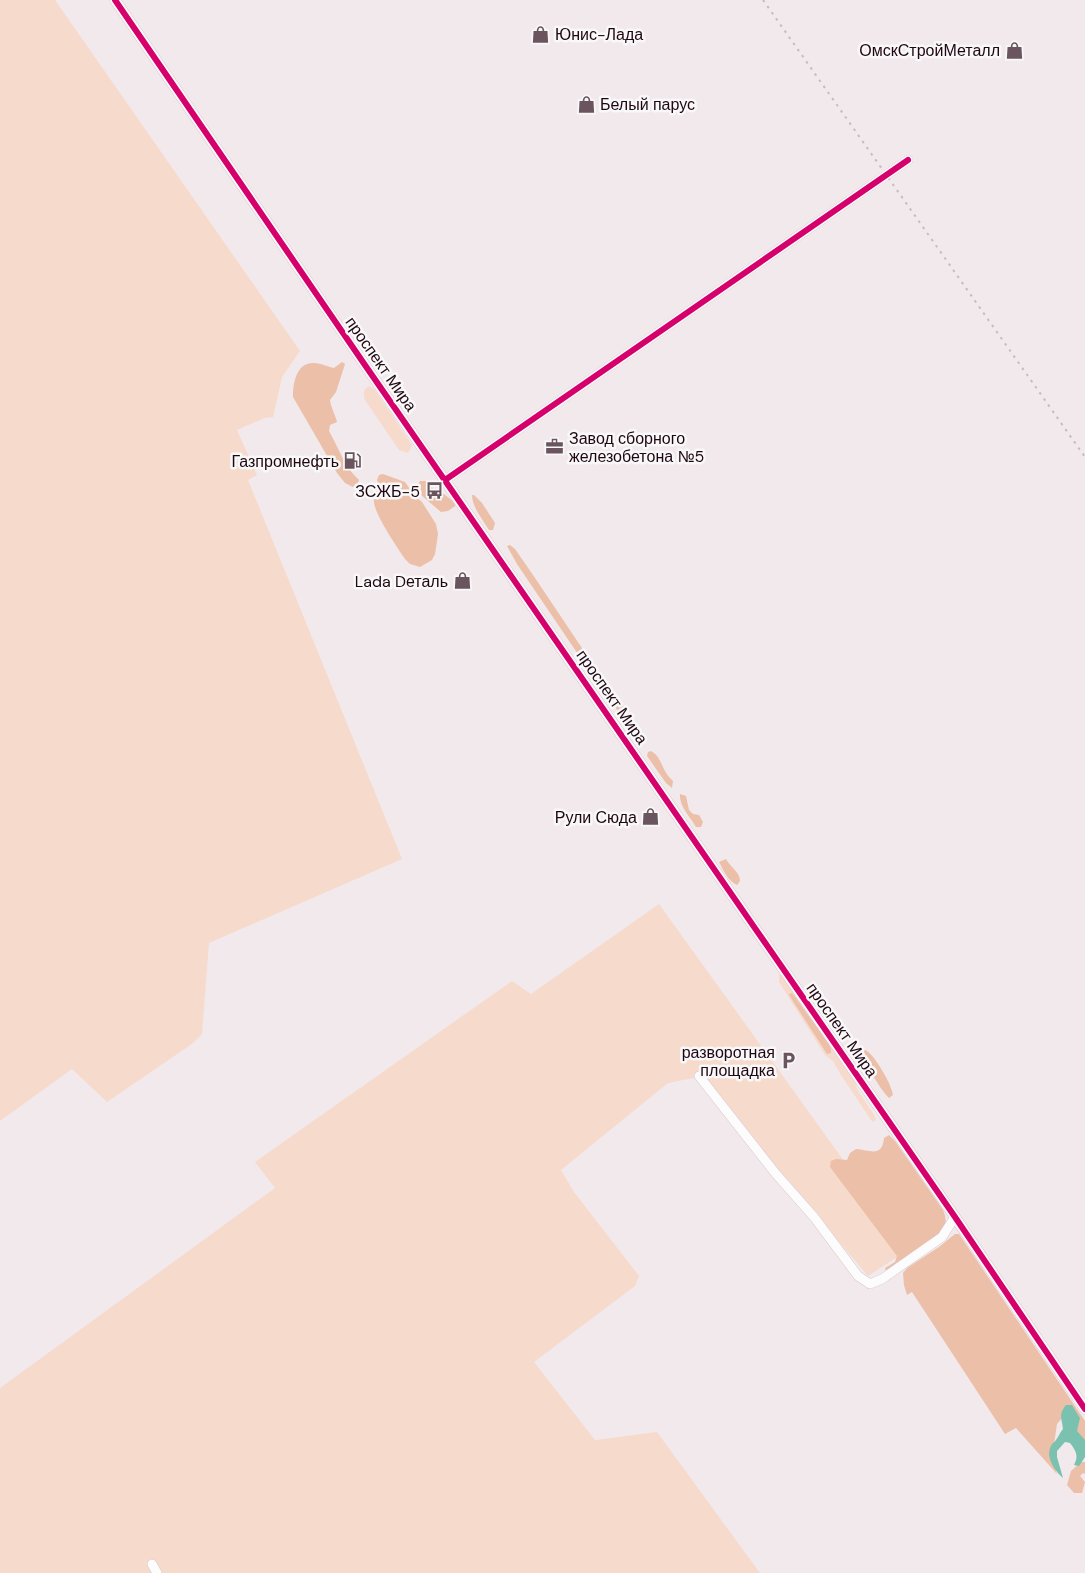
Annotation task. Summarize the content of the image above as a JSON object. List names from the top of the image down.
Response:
{
  "streets": {
    "street": ["проспект Мира"]
  },
  "places": {
    "shop": [
      "Юнис-Лада",
      "ОмскСтройМеталл",
      "Белый парус",
      "Lada Dеталь",
      "Рули Сюда"
    ],
    "office": ["Завод сборного железобетона №5"],
    "fuel station": ["Газпромнефть"],
    "bus stop": ["ЗСЖБ-5"],
    "parking": ["разворотная площадка"]
  }
}
